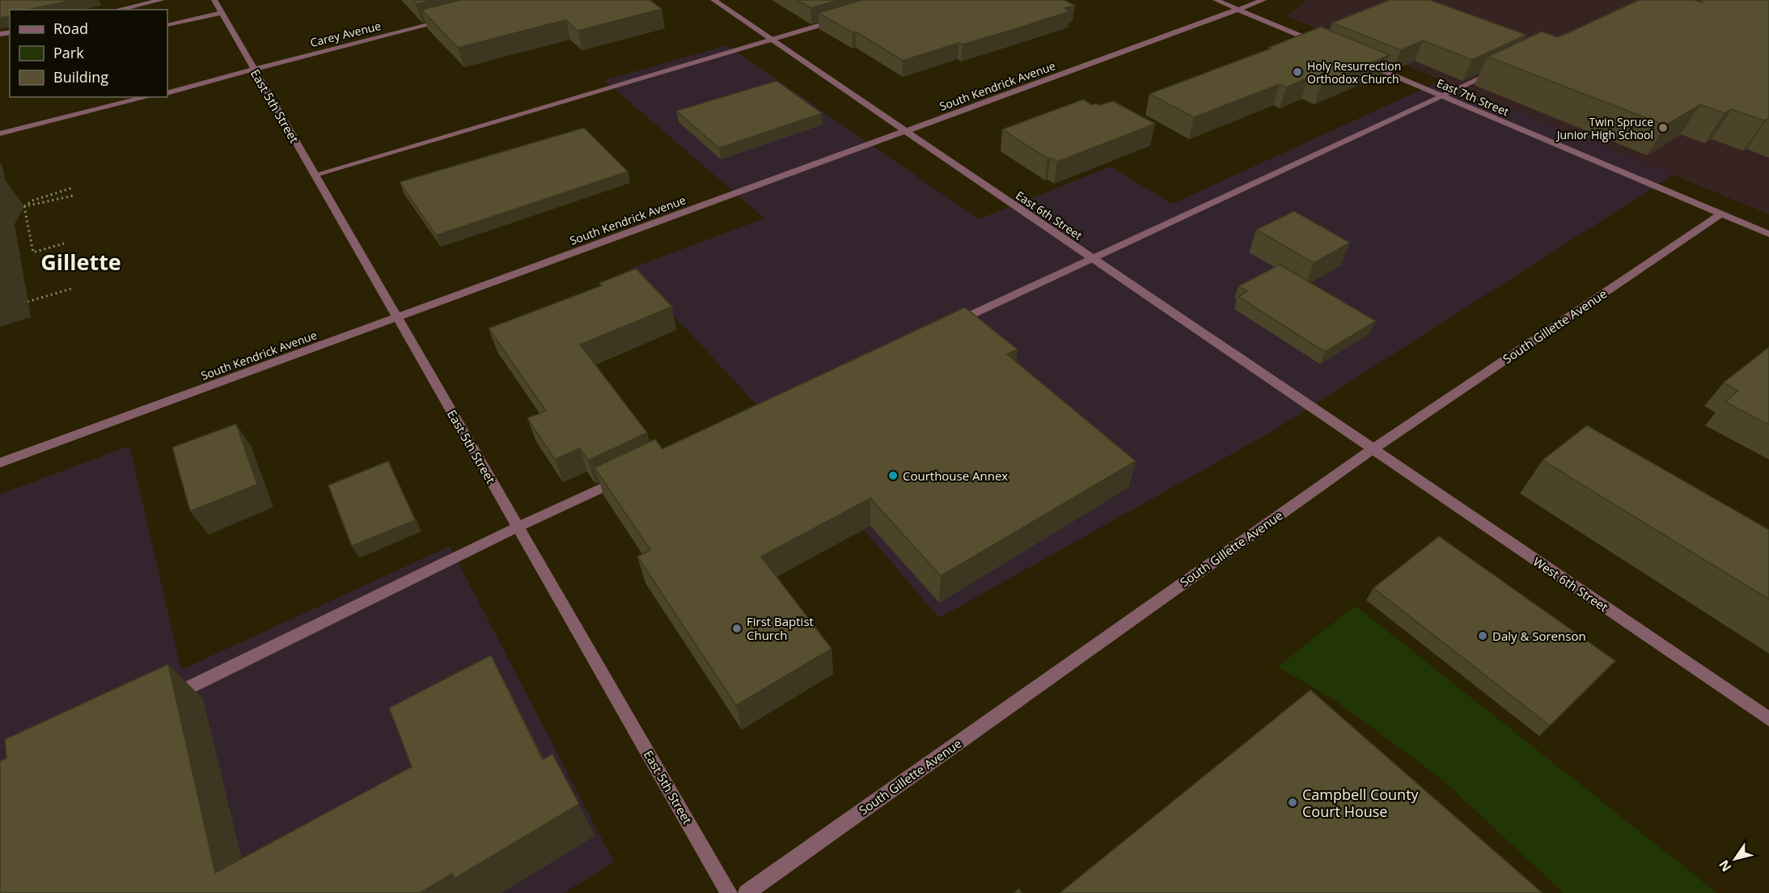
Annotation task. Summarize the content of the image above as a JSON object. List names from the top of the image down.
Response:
{
  "streets": {
    "street": [
      "Carey Avenue",
      "South Kendrick Avenue",
      "East 7th Street",
      "East 5th Street",
      "East 6th Street",
      "South Gillette Avenue",
      "West 6th Street"
    ]
  },
  "crossings": [
    ["Carey Avenue", "East 5th Street"],
    ["South Kendrick Avenue", "East 5th Street"],
    ["South Kendrick Avenue", "East 6th Street"],
    ["East 7th Street", "South Gillette Avenue"],
    ["East 6th Street", "South Gillette Avenue"],
    ["East 6th Street", "West 6th Street"],
    ["South Gillette Avenue", "West 6th Street"]
  ],
  "districts": ["Gillette"],
  "places": [
    "Holy Resurrection Orthodox Church",
    "Twin Spruce Junior High School",
    "Courthouse Annex",
    "First Baptist Church",
    "Daly & Sorenson",
    "Campbell County Court House"
  ],
  "legend": ["Road", "Park", "Building"],
  "north": "bottom left"
}
